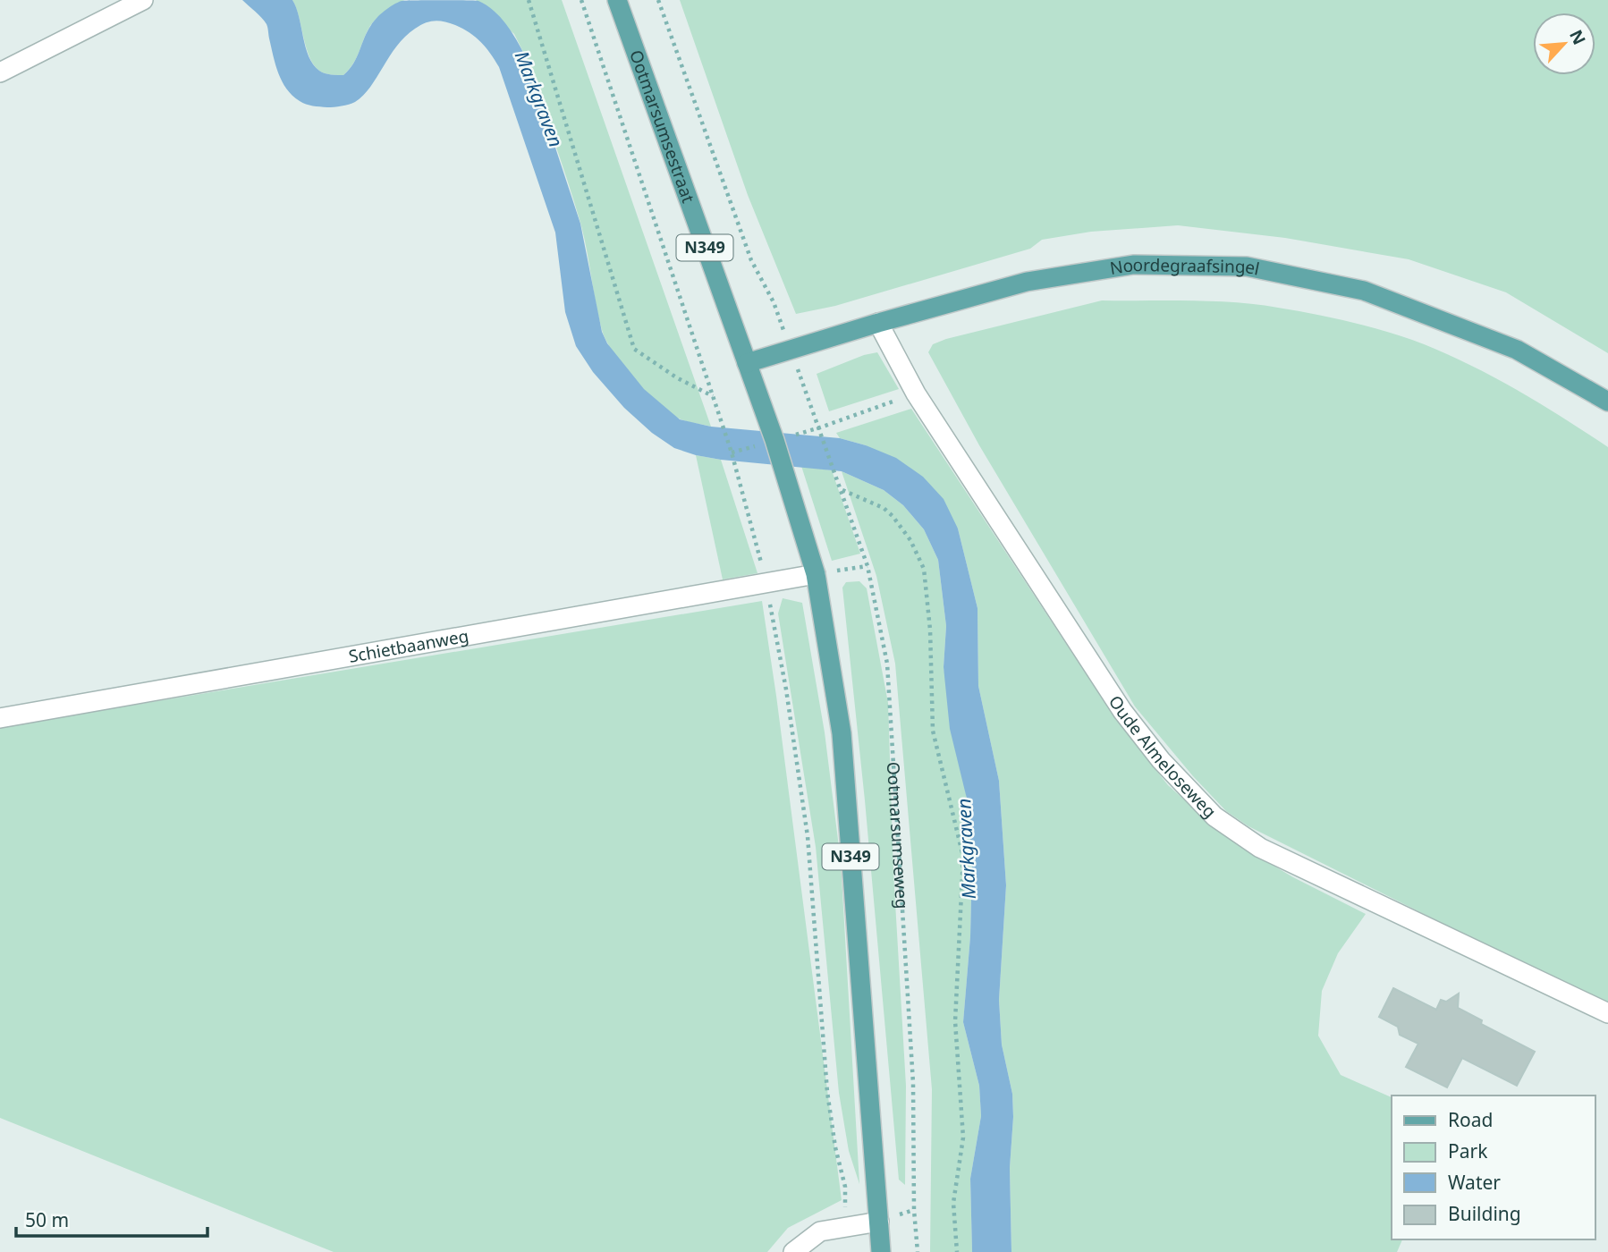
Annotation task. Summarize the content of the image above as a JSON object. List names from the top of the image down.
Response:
{
  "streets": {
    "main road": ["Ootmarsumsestraat", "N349", "Noordegraafsingel"],
    "street": ["Schietbaanweg", "Oude Almeloseweg"],
    "path": ["Ootmarsumseweg"]
  },
  "crossings": [
    ["Ootmarsumsestraat", "N349"],
    ["Ootmarsumsestraat", "Noordegraafsingel"],
    ["Ootmarsumsestraat", "Schietbaanweg"],
    ["N349", "Schietbaanweg"],
    ["Noordegraafsingel", "Oude Almeloseweg"]
  ],
  "water": ["Markgraven"],
  "legend": [
    "Road",
    "Park",
    "Water",
    "Building"
  ],
  "scale_bar": "50 m",
  "north": "top right"
}
